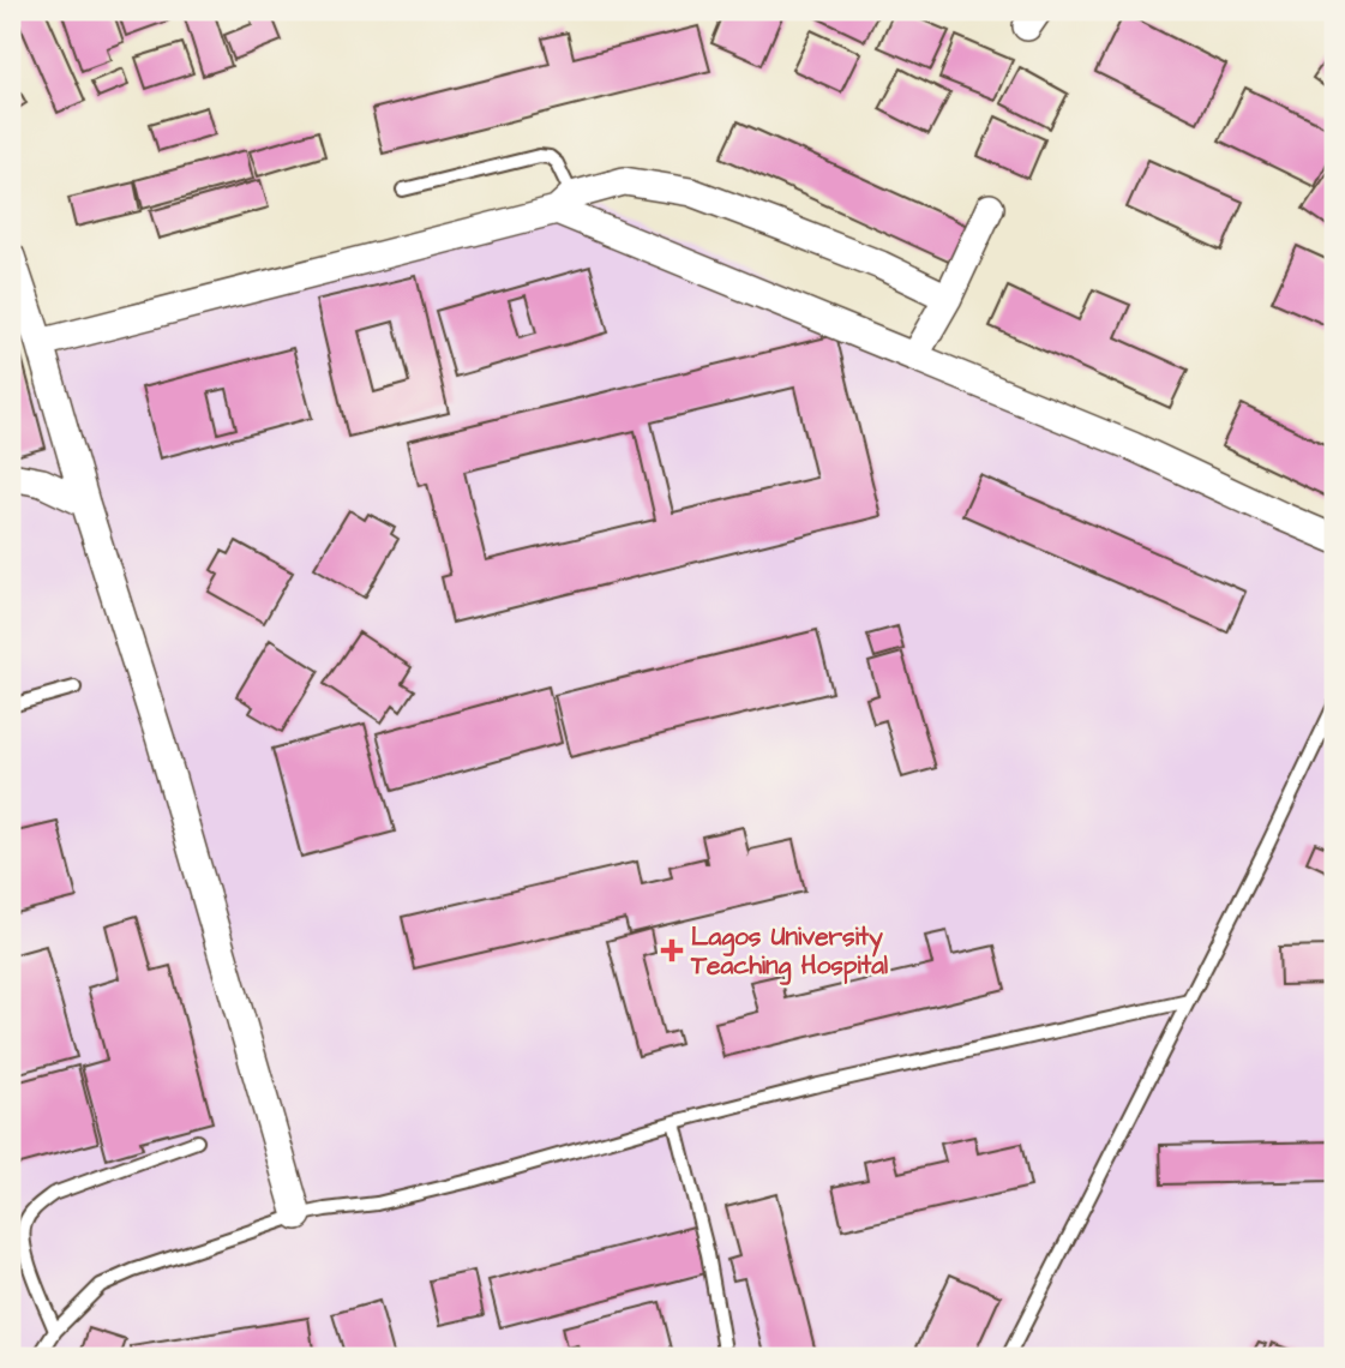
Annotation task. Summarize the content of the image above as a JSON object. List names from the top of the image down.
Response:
{
  "places": {
    "health": ["Lagos University Teaching Hospital"]
  }
}
